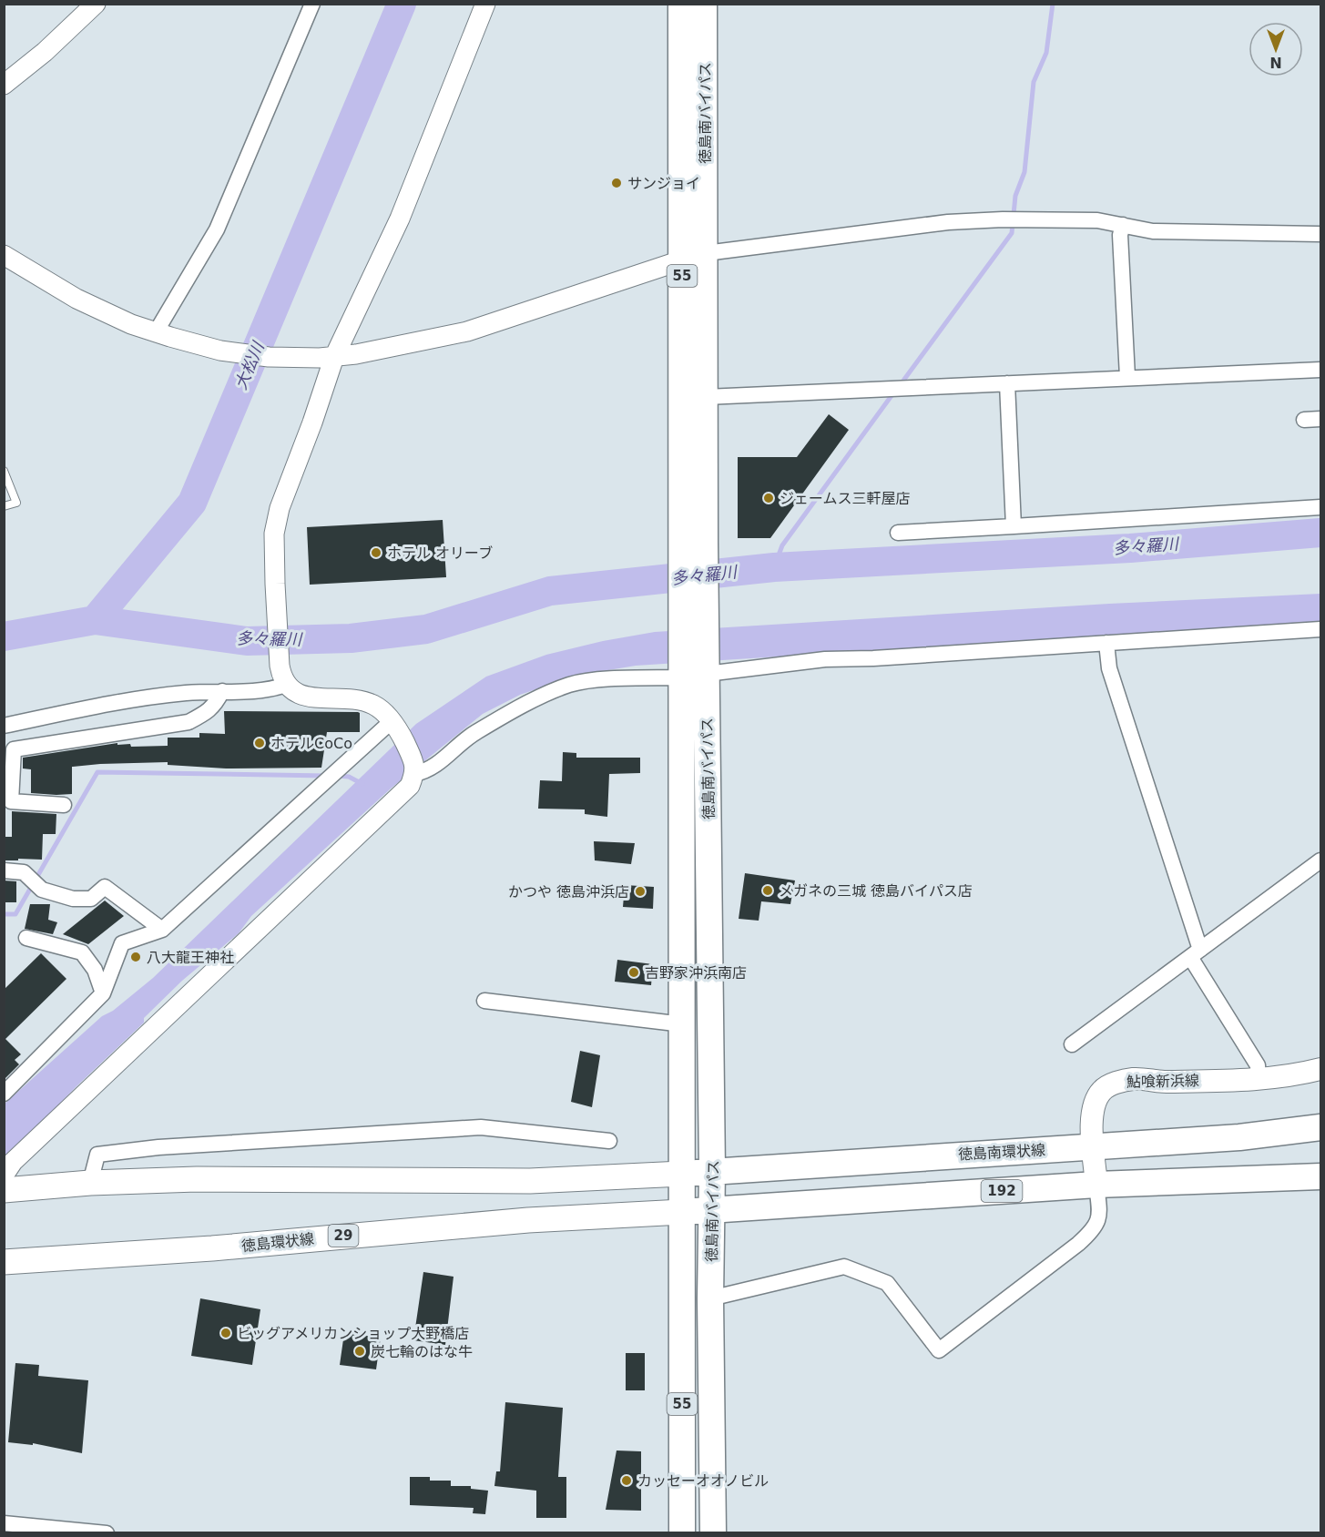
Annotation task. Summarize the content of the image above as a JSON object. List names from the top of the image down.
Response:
{
  "streets": {
    "highway": [
      "徳島南バイパス",
      "55",
      "徳島南環状線",
      "192"
    ],
    "main road": ["鮎喰新浜線", "29", "徳島環状線"]
  },
  "crossings": [
    ["徳島南バイパス", "徳島南環状線"],
    ["徳島南バイパス", "192"],
    ["徳島南バイパス", "徳島環状線"],
    ["鮎喰新浜線", "徳島南環状線"],
    ["鮎喰新浜線", "192"],
    ["192", "徳島環状線"]
  ],
  "water": ["大松川", "多々羅川"],
  "places": [
    "サンジョイ",
    "ジェームス三軒屋店",
    "ホテル オリーブ",
    "ホテルCoCo",
    "メガネの三城 徳島バイパス店",
    "かつや 徳島沖浜店",
    "八大龍王神社",
    "吉野家沖浜南店",
    "ビッグアメリカンショップ大野橋店",
    "炭七輪のはな牛",
    "カッセーオオノビル"
  ],
  "north": "bottom"
}
